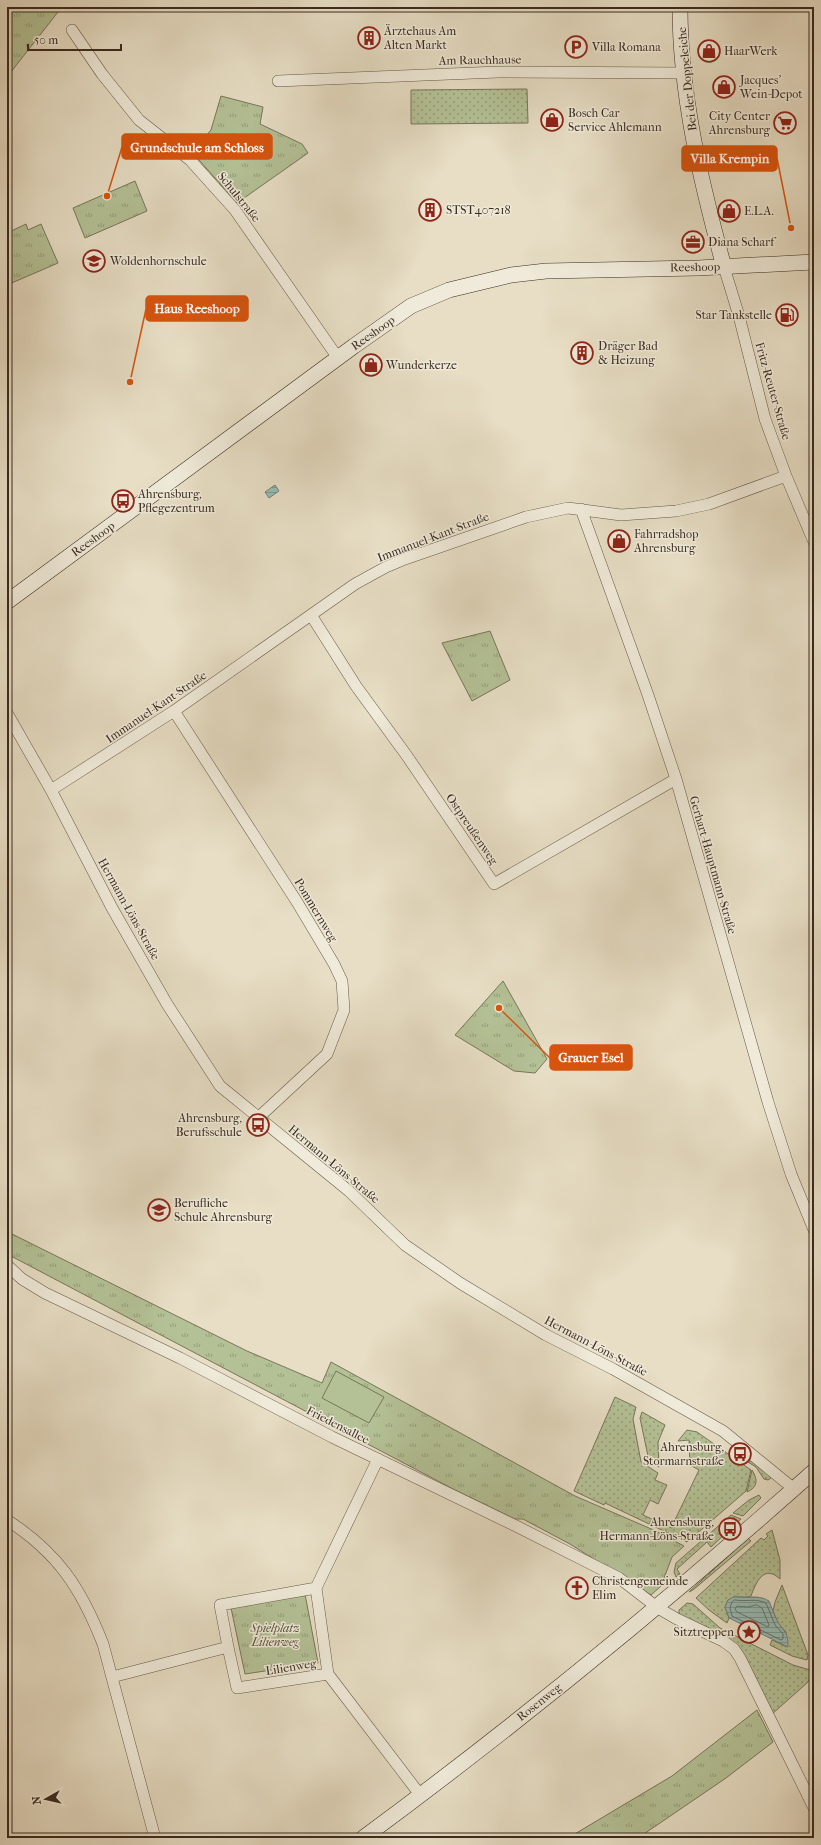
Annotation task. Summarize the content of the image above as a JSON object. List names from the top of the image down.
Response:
{
  "streets": {
    "street": [
      "Am Rauchhause",
      "Bei der Doppeleiche",
      "Schulstraße",
      "Reeshoop",
      "Fritz-Reuter-Straße",
      "Immanuel-Kant-Straße",
      "Ostpreußenweg",
      "Gerhart-Hauptmann-Straße",
      "Hermann-Löns-Straße",
      "Pommernweg",
      "Friedensallee",
      "Lilienweg",
      "Rosenweg"
    ]
  },
  "crossings": [
    ["Am Rauchhause", "Bei der Doppeleiche"],
    ["Bei der Doppeleiche", "Reeshoop"],
    ["Bei der Doppeleiche", "Fritz-Reuter-Straße"],
    ["Schulstraße", "Reeshoop"],
    ["Reeshoop", "Fritz-Reuter-Straße"],
    ["Fritz-Reuter-Straße", "Immanuel-Kant-Straße"],
    ["Immanuel-Kant-Straße", "Ostpreußenweg"],
    ["Immanuel-Kant-Straße", "Gerhart-Hauptmann-Straße"],
    ["Immanuel-Kant-Straße", "Hermann-Löns-Straße"],
    ["Immanuel-Kant-Straße", "Pommernweg"],
    ["Ostpreußenweg", "Gerhart-Hauptmann-Straße"],
    ["Hermann-Löns-Straße", "Pommernweg"],
    ["Hermann-Löns-Straße", "Rosenweg"],
    ["Friedensallee", "Rosenweg"]
  ],
  "parks": ["Spielplatz Lilienweg"],
  "places": {
    "building": ["Ärztehaus Am Alten Markt", "STST407218", "Dräger Bad & Heizung"],
    "parking": ["Villa Romana"],
    "shop": [
      "HaarWerk",
      "Jacques’ Wein-Depot",
      "Bosch Car Service Ahlemann",
      "E.L.A.",
      "Wunderkerze",
      "Fahrradshop Ahrensburg"
    ],
    "supermarket": ["City Center Ahrensburg"],
    "other": [
      "Grundschule am Schloss",
      "Villa Krempin",
      "Haus Reeshoop",
      "Grauer Esel"
    ],
    "office": ["Diana Scharf"],
    "school or university": ["Woldenhornschule", "Berufliche Schule Ahrensburg"],
    "fuel station": ["Star Tankstelle"],
    "bus stop": [
      "Ahrensburg, Pflegezentrum",
      "Ahrensburg, Berufsschule",
      "Ahrensburg, Stormarnstraße",
      "Ahrensburg, Hermann-Löns-Straße"
    ],
    "church": ["Christengemeinde Elim"],
    "place": ["Sitztreppen"]
  },
  "scale_bar": "50 m",
  "north": "left"
}
